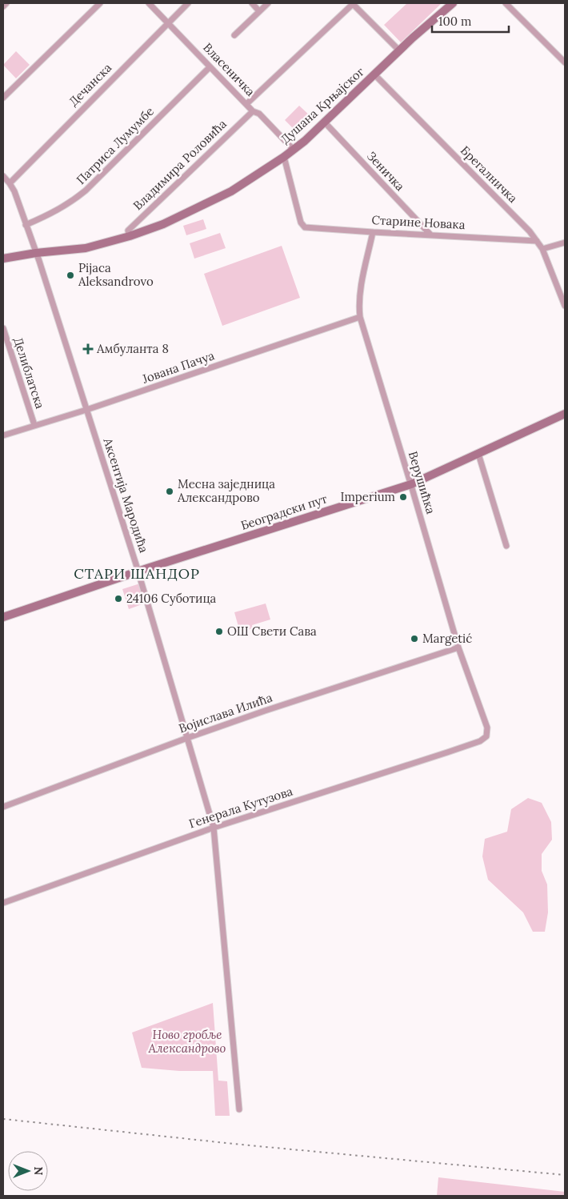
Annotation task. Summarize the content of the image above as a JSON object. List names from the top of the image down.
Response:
{
  "streets": {
    "main road": ["Душана Крњајског", "Београдски пут"],
    "street": [
      "Власеничка",
      "Дечанска",
      "Патриса Лумумбе",
      "Владимира Роловића",
      "Зеничка",
      "Брегалничка",
      "Старине Новака",
      "Јована Пачуа",
      "Делиблатска",
      "Верушићка",
      "Аксентија Мародића",
      "Војислава Илића",
      "Генерала Кутузова"
    ]
  },
  "crossings": [
    ["Власеничка", "Дечанска"],
    ["Власеничка", "Душана Крњајског"],
    ["Власеничка", "Патриса Лумумбе"],
    ["Власеничка", "Владимира Роловића"],
    ["Дечанска", "Аксентија Мародића"],
    ["Душана Крњајског", "Владимира Роловића"],
    ["Душана Крњајског", "Зеничка"],
    ["Душана Крњајског", "Брегалничка"],
    ["Душана Крњајског", "Старине Новака"],
    ["Патриса Лумумбе", "Аксентија Мародића"],
    ["Зеничка", "Старине Новака"],
    ["Брегалничка", "Старине Новака"],
    ["Старине Новака", "Верушићка"],
    ["Јована Пачуа", "Делиблатска"],
    ["Јована Пачуа", "Верушићка"],
    ["Јована Пачуа", "Аксентија Мародића"],
    ["Верушићка", "Београдски пут"],
    ["Верушићка", "Војислава Илића"],
    ["Верушићка", "Генерала Кутузова"],
    ["Аксентија Мародића", "Београдски пут"],
    ["Аксентија Мародића", "Војислава Илића"],
    ["Аксентија Мародића", "Генерала Кутузова"]
  ],
  "districts": ["СТАРИ ШАНДОР"],
  "parks": ["Ново гробље Александрово"],
  "places": {
    "other": [
      "Pijaca Aleksandrovo",
      "Месна заједница Александрово",
      "Imperium",
      "24106 Суботица",
      "ОШ Свети Сава",
      "Margetić"
    ],
    "health": ["Амбуланта 8"]
  },
  "scale_bar": "100 m",
  "north": "right"
}
